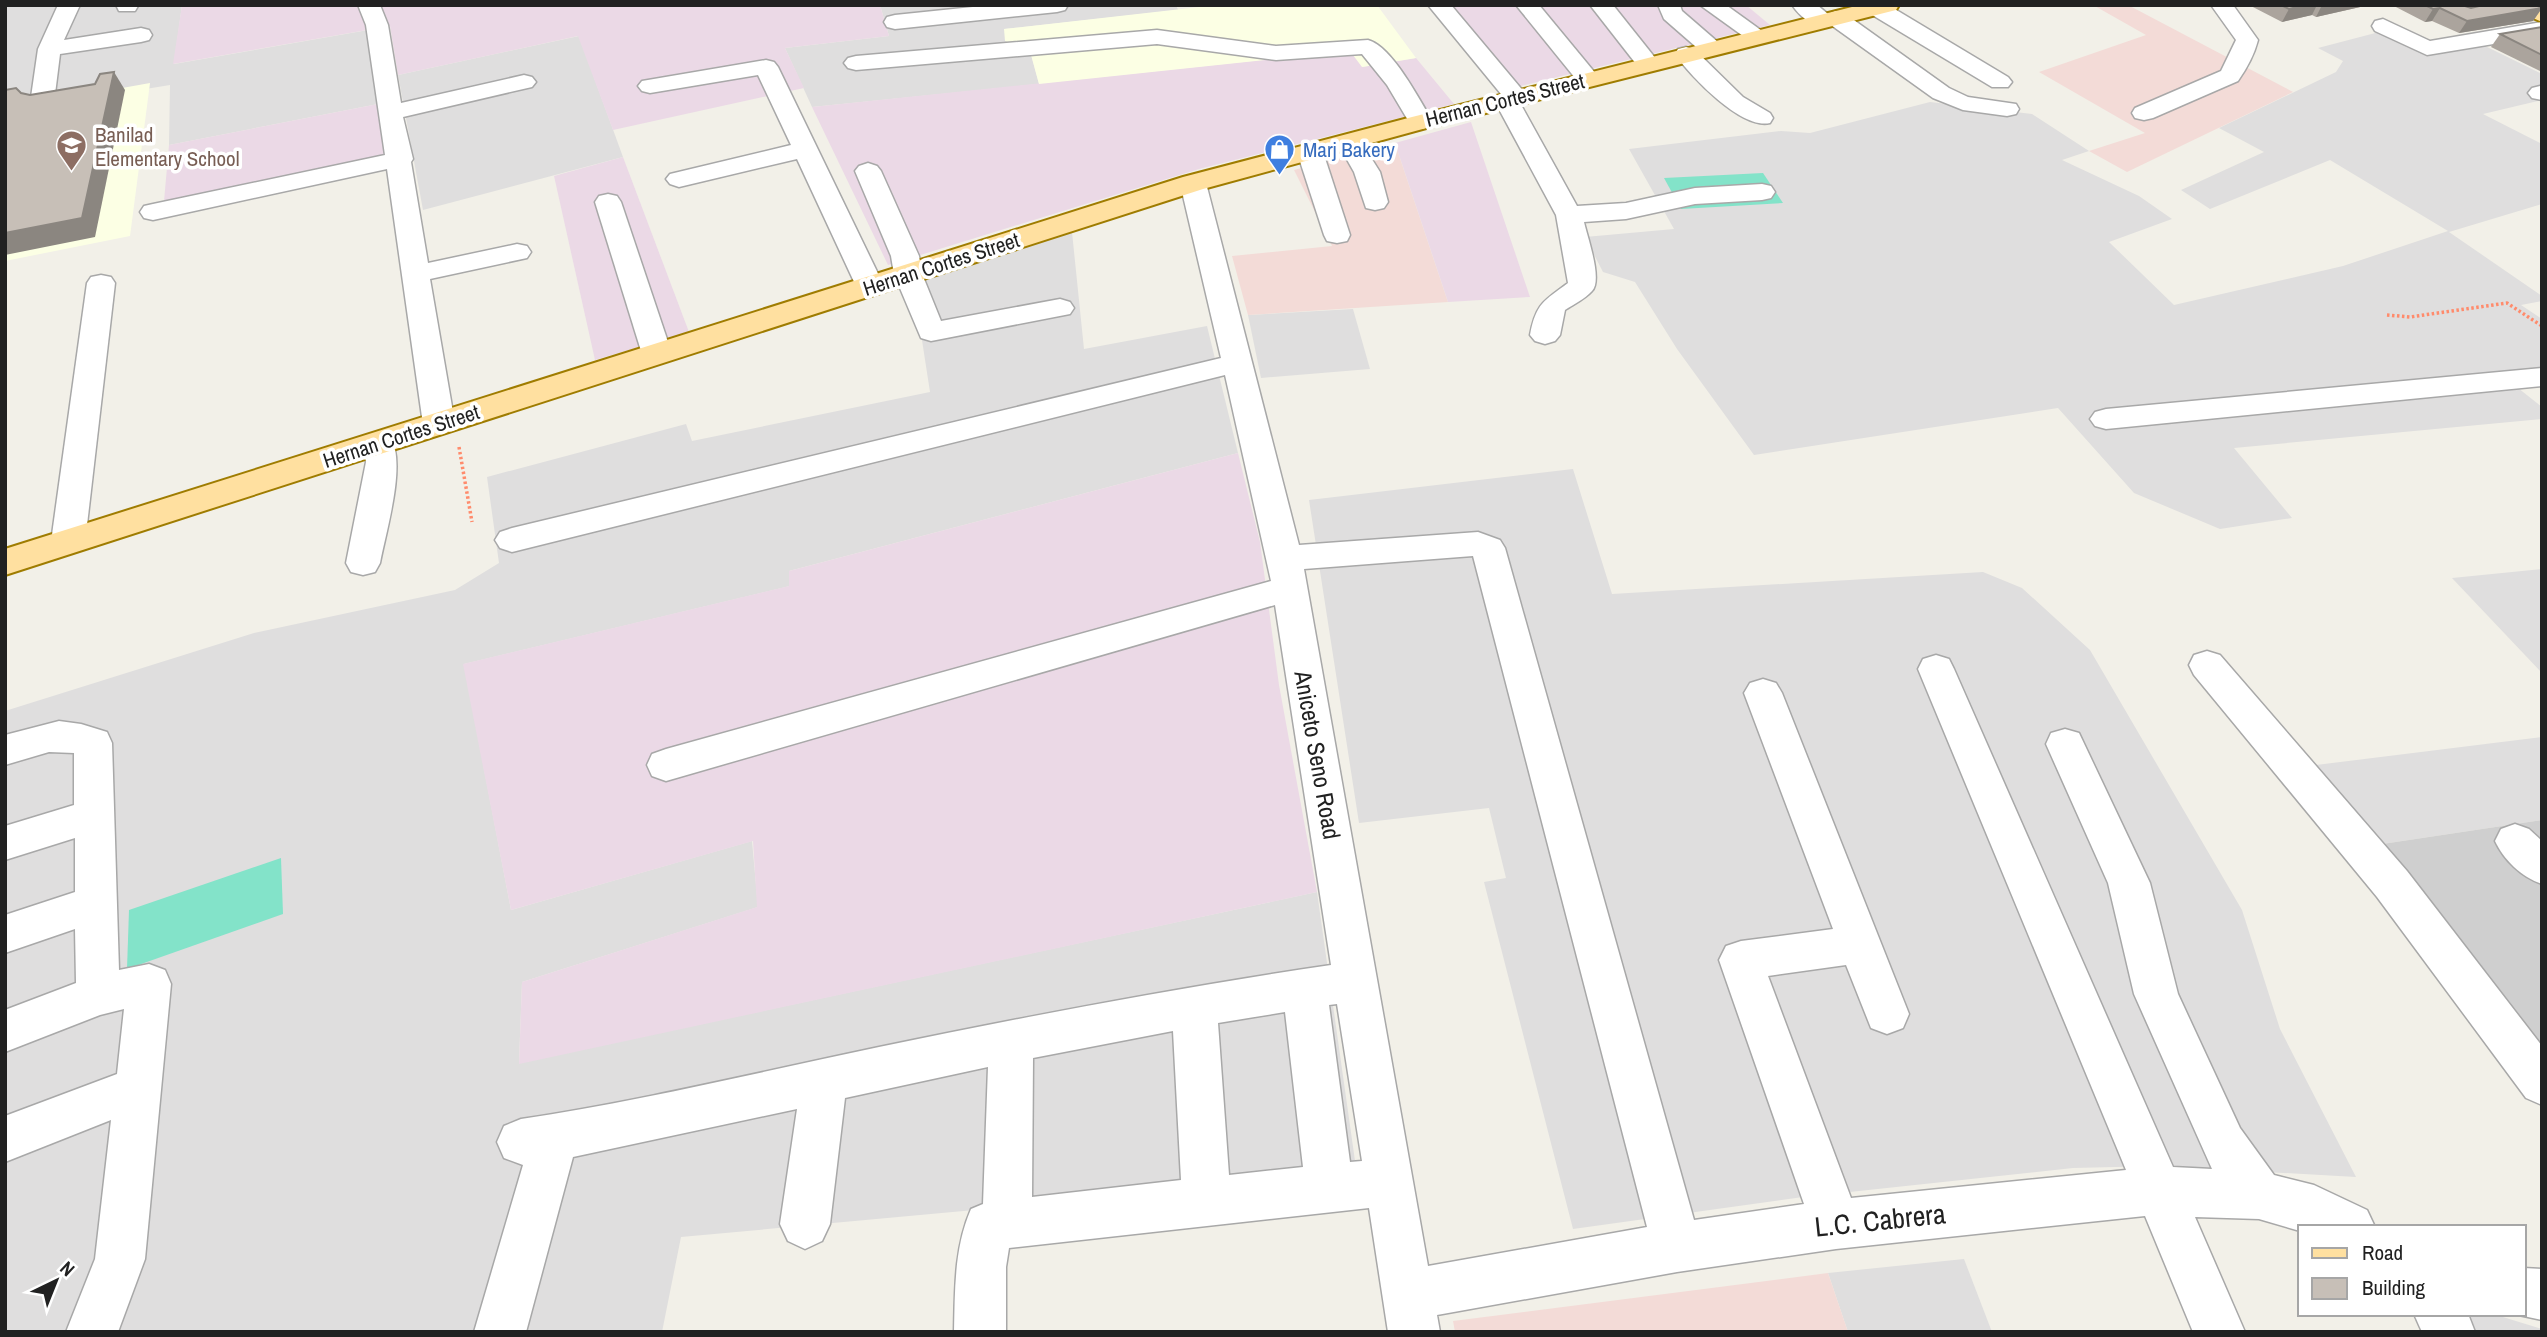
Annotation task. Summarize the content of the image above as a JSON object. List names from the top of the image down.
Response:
{
  "streets": {
    "main road": ["Hernan Cortes Street"],
    "street": ["Aniceto Seno Road", "L.C. Cabrera"]
  },
  "crossings": [
    ["Hernan Cortes Street", "Aniceto Seno Road"],
    ["Aniceto Seno Road", "L.C. Cabrera"]
  ],
  "places": {
    "school or university": ["Banilad Elementary School"],
    "shop": ["Marj Bakery"]
  },
  "legend": ["Road", "Building"],
  "north": "top right"
}
